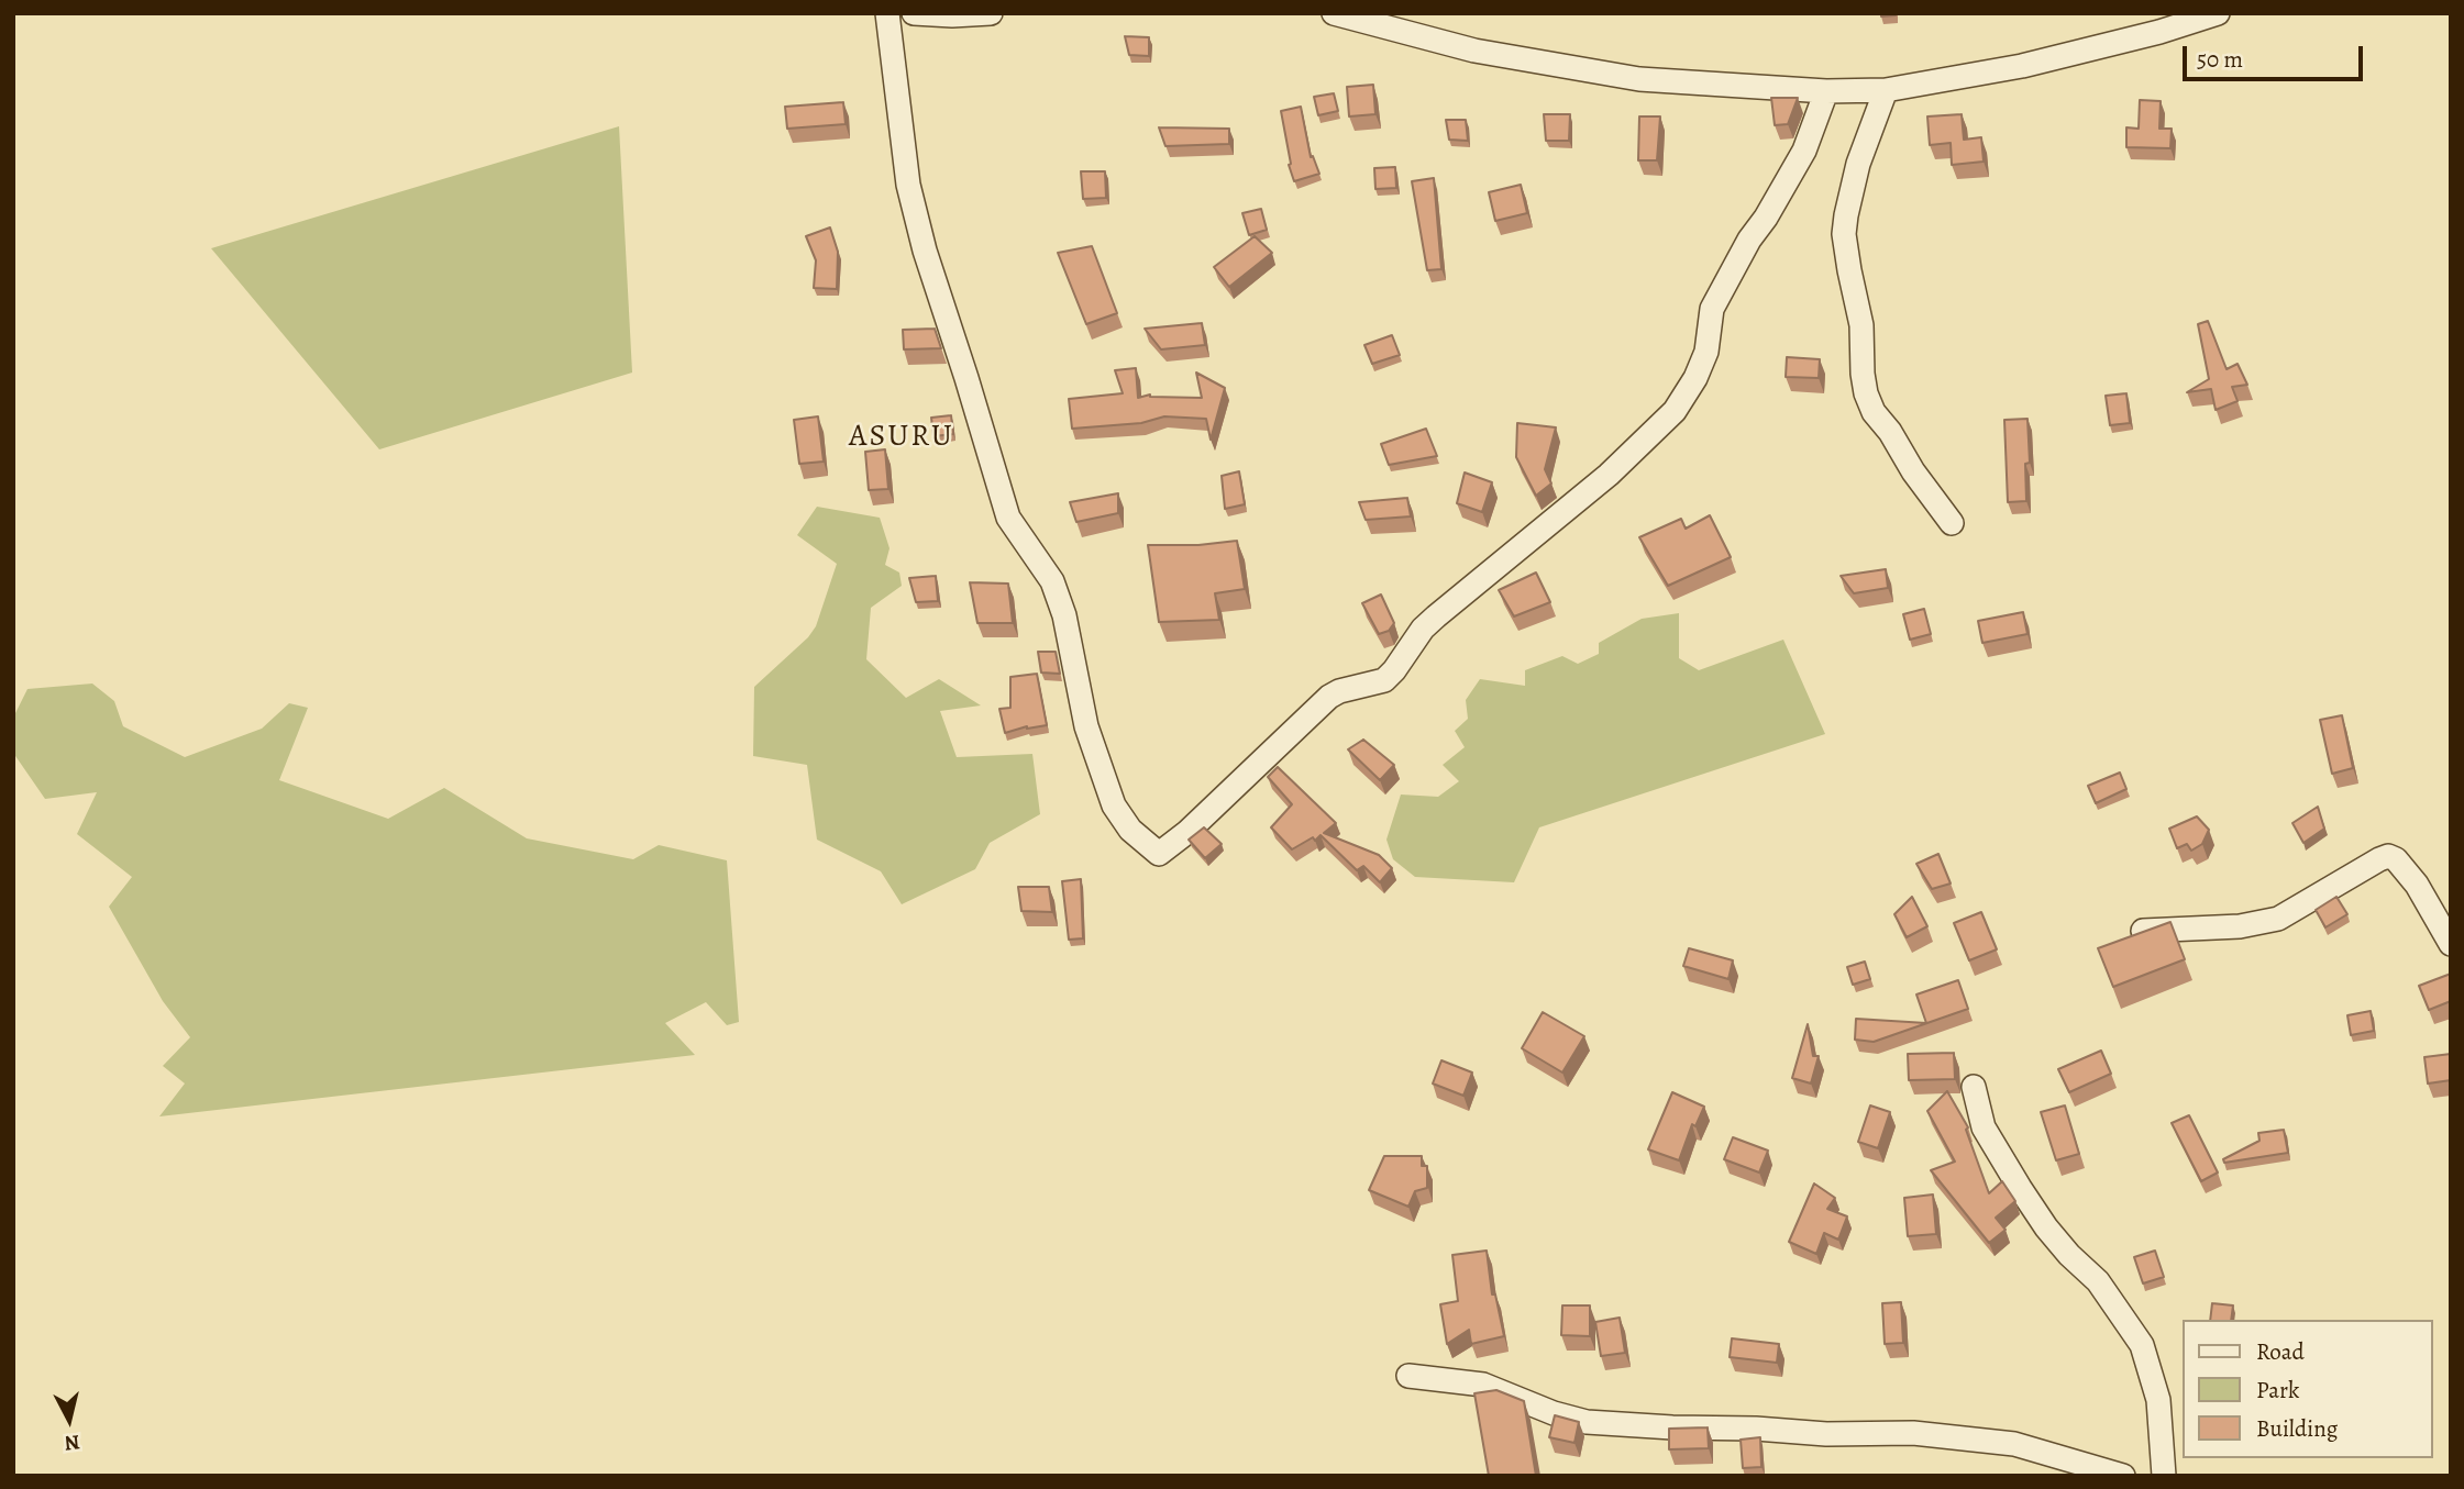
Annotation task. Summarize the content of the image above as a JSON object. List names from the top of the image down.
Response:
{
  "districts": ["ASURU"],
  "legend": ["Road", "Park", "Building"],
  "scale_bar": "50 m",
  "north": "bottom"
}
